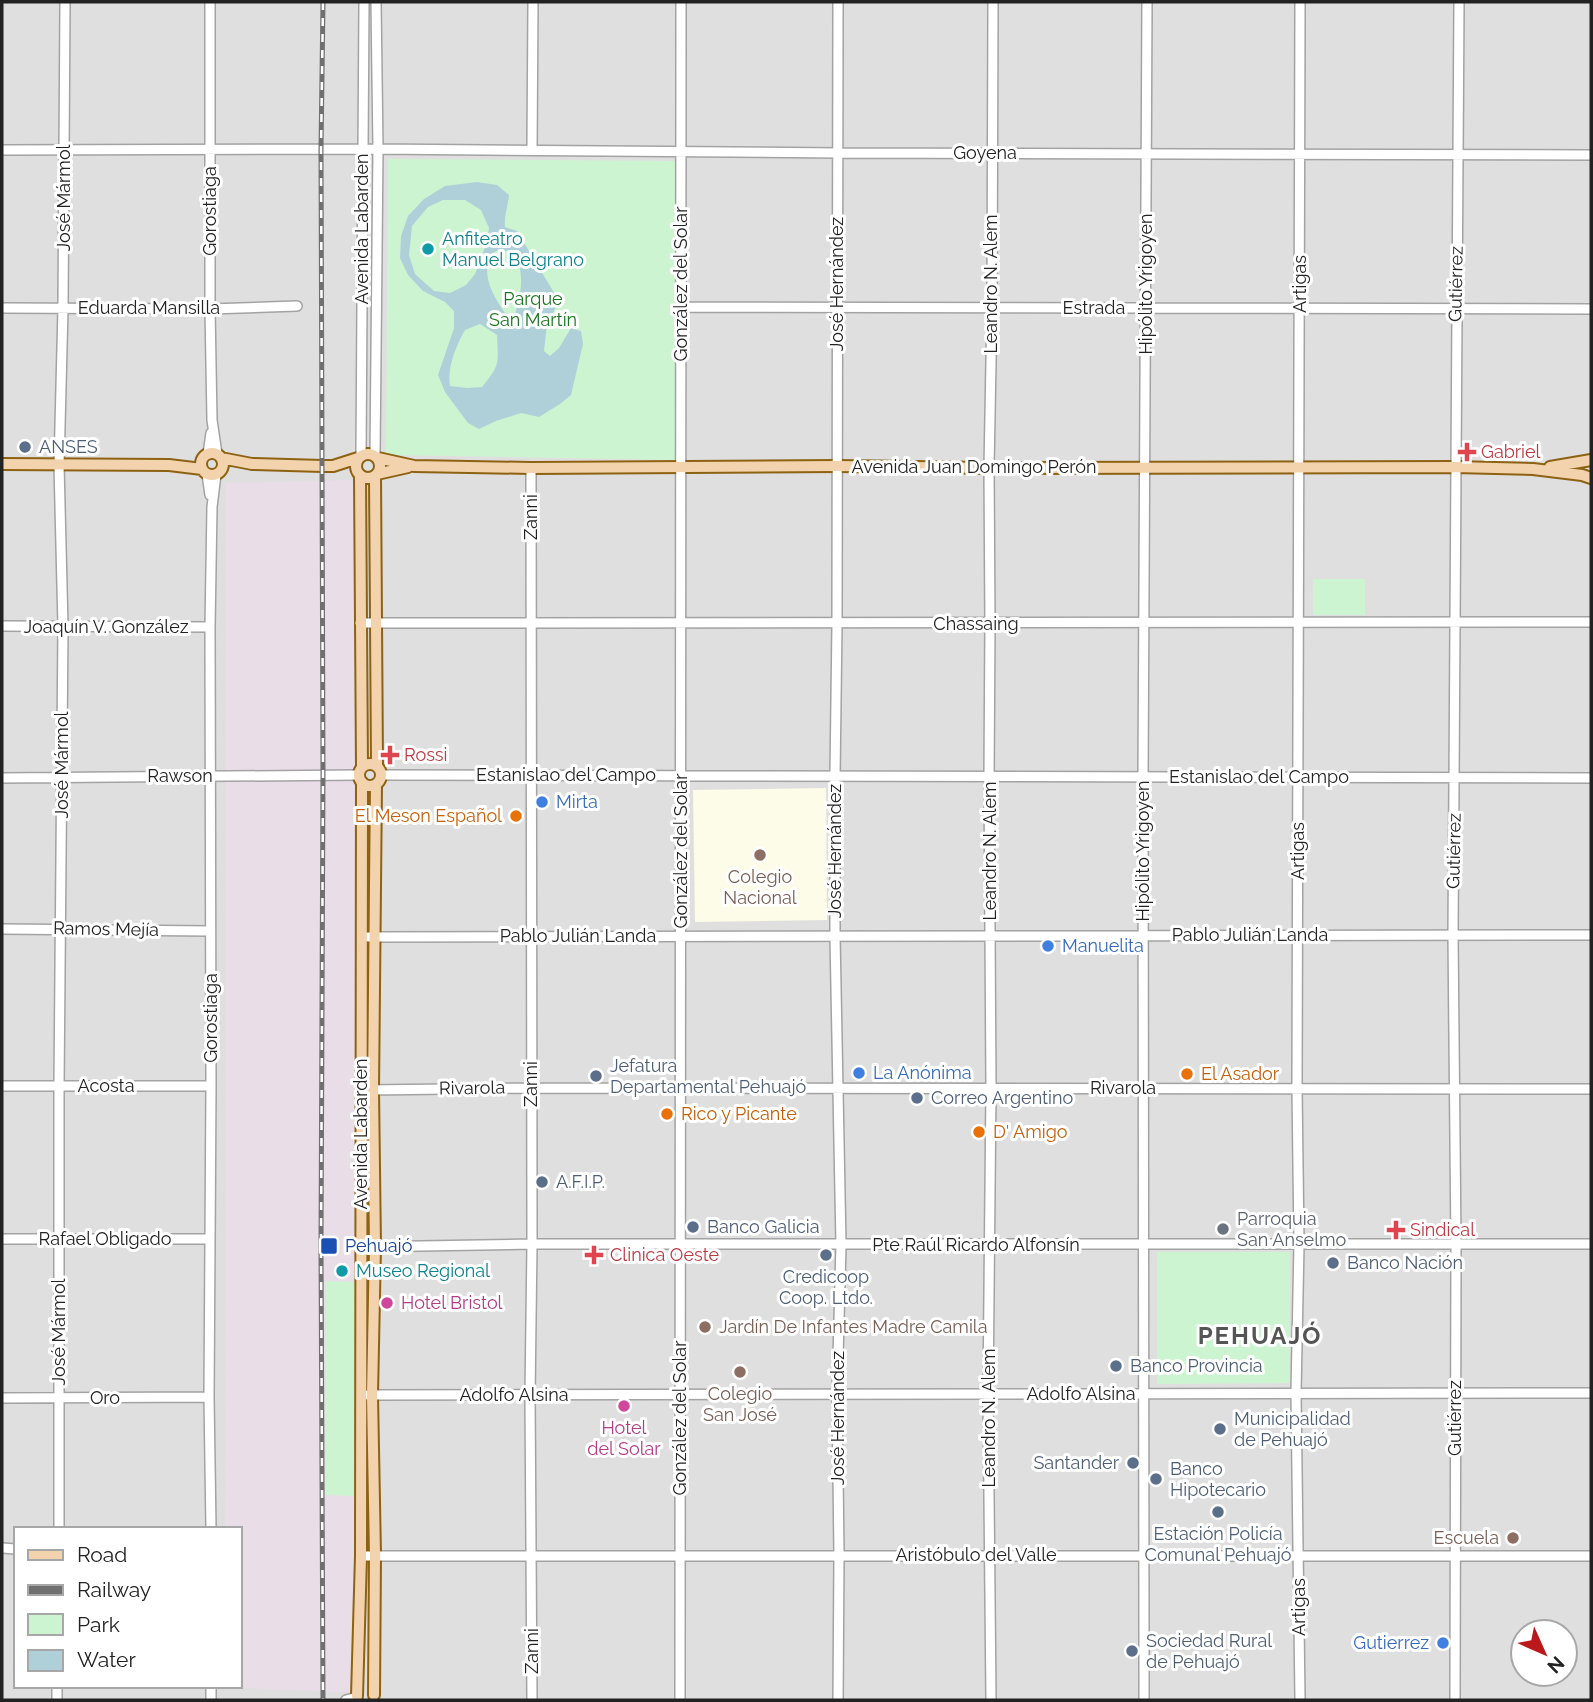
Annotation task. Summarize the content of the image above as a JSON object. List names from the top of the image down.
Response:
{
  "streets": {
    "main road": ["Avenida Labarden", "Avenida Juan Domingo Perón"],
    "street": [
      "Goyena",
      "José Mármol",
      "Gorostiaga",
      "González del Solar",
      "José Hernández",
      "Leandro N. Alem",
      "Hipólito Yrigoyen",
      "Artigas",
      "Gutiérrez",
      "Eduarda Mansilla",
      "Estrada",
      "Zanni",
      "Chassaing",
      "Joaquín V. González",
      "Estanislao del Campo",
      "Rawson",
      "Ramos Mejía",
      "Pablo Julián Landa",
      "Acosta",
      "Rivarola",
      "Rafael Obligado",
      "Pte Raúl Ricardo Alfonsín",
      "Adolfo Alsina",
      "Oro",
      "Aristóbulo del Valle"
    ]
  },
  "crossings": [
    ["Goyena", "José Mármol"],
    ["Goyena", "Gorostiaga"],
    ["Goyena", "Avenida Labarden"],
    ["Goyena", "González del Solar"],
    ["Goyena", "José Hernández"],
    ["Goyena", "Leandro N. Alem"],
    ["Goyena", "Hipólito Yrigoyen"],
    ["Goyena", "Artigas"],
    ["Goyena", "Gutiérrez"],
    ["José Mármol", "Eduarda Mansilla"],
    ["José Mármol", "Joaquín V. González"],
    ["José Mármol", "Rawson"],
    ["José Mármol", "Ramos Mejía"],
    ["José Mármol", "Acosta"],
    ["José Mármol", "Rafael Obligado"],
    ["José Mármol", "Oro"],
    ["Gorostiaga", "Eduarda Mansilla"],
    ["Gorostiaga", "Joaquín V. González"],
    ["Gorostiaga", "Rawson"],
    ["Gorostiaga", "Ramos Mejía"],
    ["Gorostiaga", "Acosta"],
    ["Gorostiaga", "Rafael Obligado"],
    ["Gorostiaga", "Oro"],
    ["Avenida Labarden", "Avenida Juan Domingo Perón"],
    ["Avenida Labarden", "Chassaing"],
    ["Avenida Labarden", "Estanislao del Campo"],
    ["Avenida Labarden", "Rawson"],
    ["Avenida Labarden", "Pablo Julián Landa"],
    ["Avenida Labarden", "Rivarola"],
    ["Avenida Labarden", "Pte Raúl Ricardo Alfonsín"],
    ["Avenida Labarden", "Adolfo Alsina"],
    ["Avenida Labarden", "Aristóbulo del Valle"],
    ["González del Solar", "Estrada"],
    ["González del Solar", "Avenida Juan Domingo Perón"],
    ["González del Solar", "Chassaing"],
    ["González del Solar", "Estanislao del Campo"],
    ["González del Solar", "Pablo Julián Landa"],
    ["González del Solar", "Rivarola"],
    ["González del Solar", "Pte Raúl Ricardo Alfonsín"],
    ["González del Solar", "Adolfo Alsina"],
    ["González del Solar", "Aristóbulo del Valle"],
    ["José Hernández", "Estrada"],
    ["José Hernández", "Avenida Juan Domingo Perón"],
    ["José Hernández", "Chassaing"],
    ["José Hernández", "Estanislao del Campo"],
    ["José Hernández", "Pablo Julián Landa"],
    ["José Hernández", "Rivarola"],
    ["José Hernández", "Pte Raúl Ricardo Alfonsín"],
    ["José Hernández", "Adolfo Alsina"],
    ["José Hernández", "Aristóbulo del Valle"],
    ["Leandro N. Alem", "Estrada"],
    ["Leandro N. Alem", "Avenida Juan Domingo Perón"],
    ["Leandro N. Alem", "Chassaing"],
    ["Leandro N. Alem", "Estanislao del Campo"],
    ["Leandro N. Alem", "Pablo Julián Landa"],
    ["Leandro N. Alem", "Rivarola"],
    ["Leandro N. Alem", "Pte Raúl Ricardo Alfonsín"],
    ["Leandro N. Alem", "Adolfo Alsina"],
    ["Leandro N. Alem", "Aristóbulo del Valle"],
    ["Hipólito Yrigoyen", "Estrada"],
    ["Hipólito Yrigoyen", "Avenida Juan Domingo Perón"],
    ["Hipólito Yrigoyen", "Chassaing"],
    ["Hipólito Yrigoyen", "Estanislao del Campo"],
    ["Hipólito Yrigoyen", "Pablo Julián Landa"],
    ["Hipólito Yrigoyen", "Rivarola"],
    ["Hipólito Yrigoyen", "Pte Raúl Ricardo Alfonsín"],
    ["Hipólito Yrigoyen", "Adolfo Alsina"],
    ["Hipólito Yrigoyen", "Aristóbulo del Valle"],
    ["Artigas", "Estrada"],
    ["Artigas", "Avenida Juan Domingo Perón"],
    ["Artigas", "Chassaing"],
    ["Artigas", "Estanislao del Campo"],
    ["Artigas", "Pablo Julián Landa"],
    ["Artigas", "Rivarola"],
    ["Artigas", "Pte Raúl Ricardo Alfonsín"],
    ["Artigas", "Adolfo Alsina"],
    ["Artigas", "Aristóbulo del Valle"],
    ["Gutiérrez", "Estrada"],
    ["Gutiérrez", "Avenida Juan Domingo Perón"],
    ["Gutiérrez", "Chassaing"],
    ["Gutiérrez", "Estanislao del Campo"],
    ["Gutiérrez", "Pablo Julián Landa"],
    ["Gutiérrez", "Rivarola"],
    ["Gutiérrez", "Pte Raúl Ricardo Alfonsín"],
    ["Gutiérrez", "Adolfo Alsina"],
    ["Gutiérrez", "Aristóbulo del Valle"],
    ["Avenida Juan Domingo Perón", "Zanni"],
    ["Zanni", "Chassaing"],
    ["Zanni", "Estanislao del Campo"],
    ["Zanni", "Pablo Julián Landa"],
    ["Zanni", "Rivarola"],
    ["Zanni", "Pte Raúl Ricardo Alfonsín"],
    ["Zanni", "Adolfo Alsina"],
    ["Zanni", "Aristóbulo del Valle"]
  ],
  "districts": ["PEHUAJÓ"],
  "parks": ["Parque San Martín"],
  "places": {
    "other": [
      "Anfiteatro Manuel Belgrano",
      "ANSES",
      "Mirta",
      "El Meson Español",
      "Colegio Nacional",
      "Manuelita",
      "La Anónima",
      "El Asador",
      "Jefatura Departamental Pehuajó",
      "Correo Argentino",
      "Rico y Picante",
      "D' Amigo",
      "A.F.I.P.",
      "Banco Galicia",
      "Parroquia San Anselmo",
      "Credicoop Coop. Ltdo.",
      "Banco Nación",
      "Museo Regional",
      "Hotel Bristol",
      "Jardín De Infantes Madre Camila",
      "Banco Provincia",
      "Colegio San José",
      "Hotel del Solar",
      "Municipalidad de Pehuajó",
      "Santander",
      "Banco Hipotecario",
      "Estación Policía Comunal Pehuajó",
      "Escuela",
      "Gutierrez",
      "Sociedad Rural de Pehuajó"
    ],
    "health": [
      "Gabriel",
      "Rossi",
      "Sindical",
      "Clinica Oeste"
    ],
    "transit": ["Pehuajó"]
  },
  "legend": [
    "Road",
    "Railway",
    "Park",
    "Water"
  ],
  "north": "bottom right"
}
